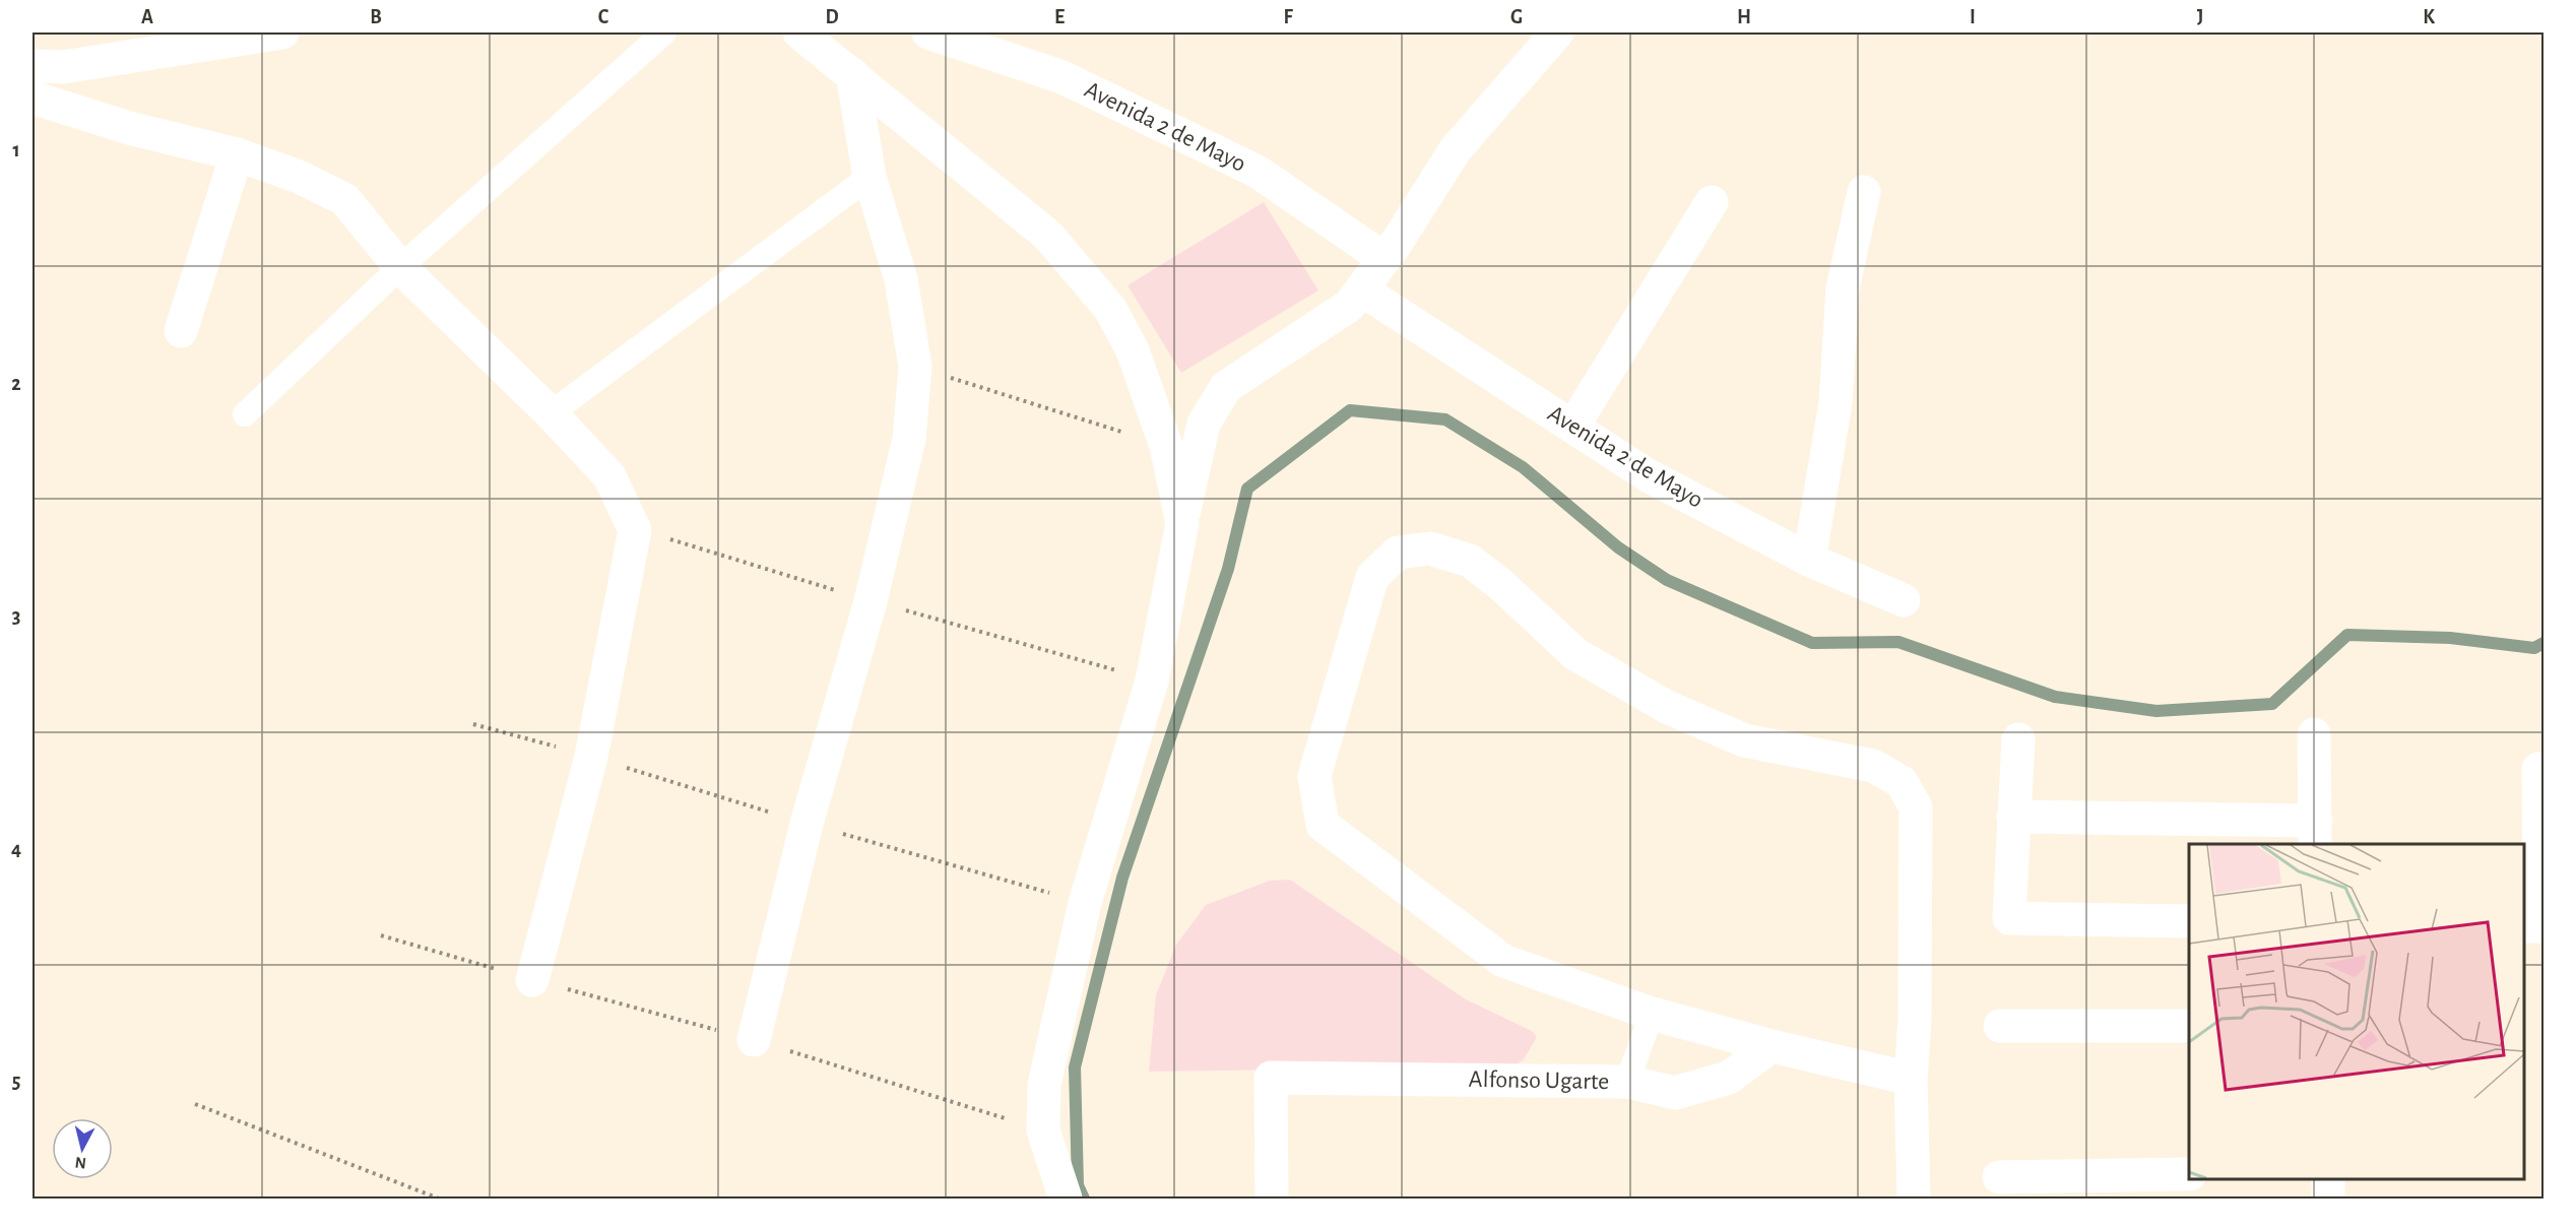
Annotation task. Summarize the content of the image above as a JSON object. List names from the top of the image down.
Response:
{
  "streets": {
    "street": ["Avenida 2 de Mayo", "Alfonso Ugarte"]
  },
  "north": "bottom",
  "grid": {
    "columns": [
      "A",
      "B",
      "C",
      "D",
      "E",
      "F",
      "G",
      "H",
      "I",
      "J",
      "K"
    ],
    "rows": [
      "1",
      "2",
      "3",
      "4",
      "5"
    ]
  }
}
